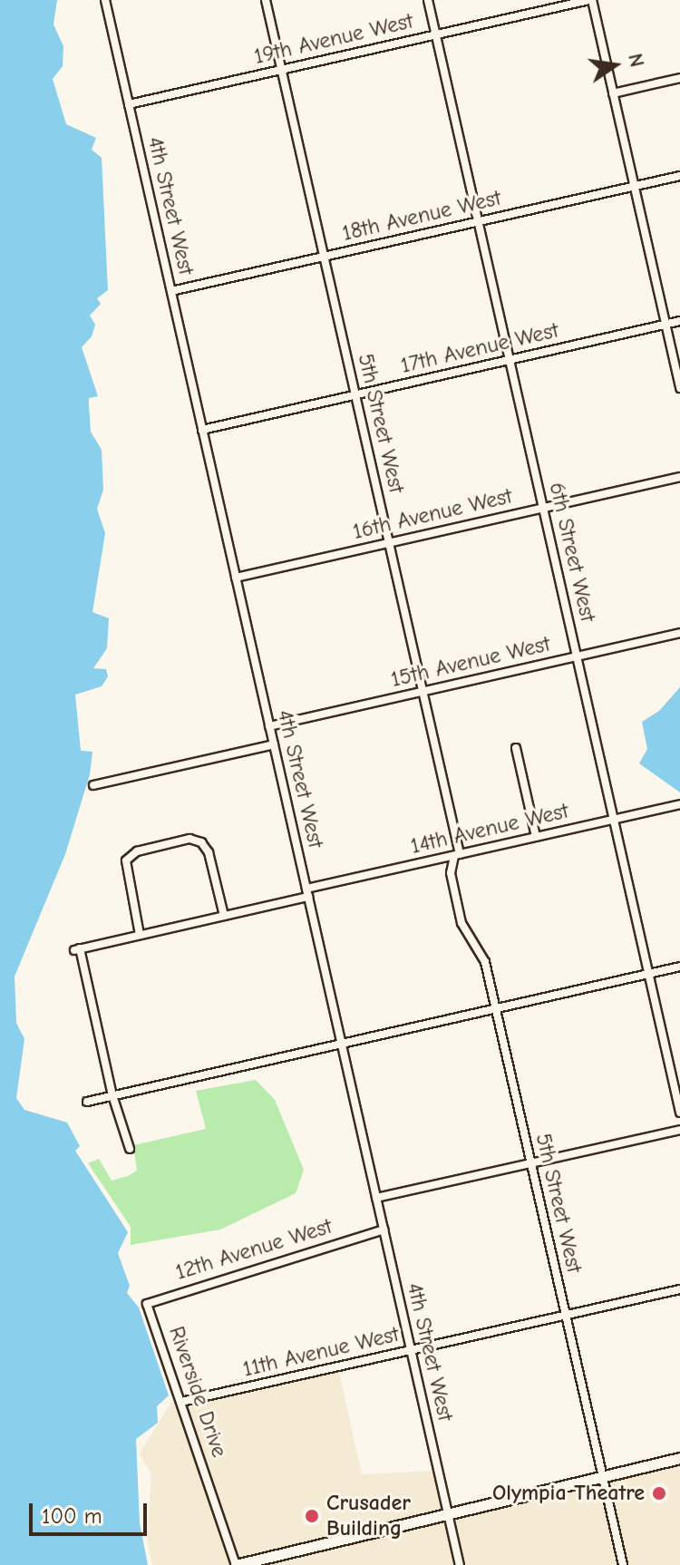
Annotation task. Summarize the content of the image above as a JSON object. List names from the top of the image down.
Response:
{
  "streets": {
    "street": [
      "19th Avenue West",
      "4th Street West",
      "18th Avenue West",
      "17th Avenue West",
      "5th Street West",
      "16th Avenue West",
      "6th Street West",
      "15th Avenue West",
      "14th Avenue West",
      "12th Avenue West",
      "11th Avenue West",
      "Riverside Drive"
    ]
  },
  "crossings": [
    ["19th Avenue West", "4th Street West"],
    ["19th Avenue West", "5th Street West"],
    ["19th Avenue West", "6th Street West"],
    ["4th Street West", "18th Avenue West"],
    ["4th Street West", "17th Avenue West"],
    ["4th Street West", "16th Avenue West"],
    ["4th Street West", "15th Avenue West"],
    ["4th Street West", "14th Avenue West"],
    ["4th Street West", "12th Avenue West"],
    ["4th Street West", "11th Avenue West"],
    ["18th Avenue West", "5th Street West"],
    ["18th Avenue West", "6th Street West"],
    ["17th Avenue West", "5th Street West"],
    ["17th Avenue West", "6th Street West"],
    ["5th Street West", "16th Avenue West"],
    ["5th Street West", "15th Avenue West"],
    ["5th Street West", "14th Avenue West"],
    ["5th Street West", "11th Avenue West"],
    ["16th Avenue West", "6th Street West"],
    ["6th Street West", "15th Avenue West"],
    ["6th Street West", "14th Avenue West"],
    ["12th Avenue West", "Riverside Drive"],
    ["11th Avenue West", "Riverside Drive"]
  ],
  "places": ["Olympia Theatre", "Crusader Building"],
  "scale_bar": "100 m",
  "north": "right"
}
